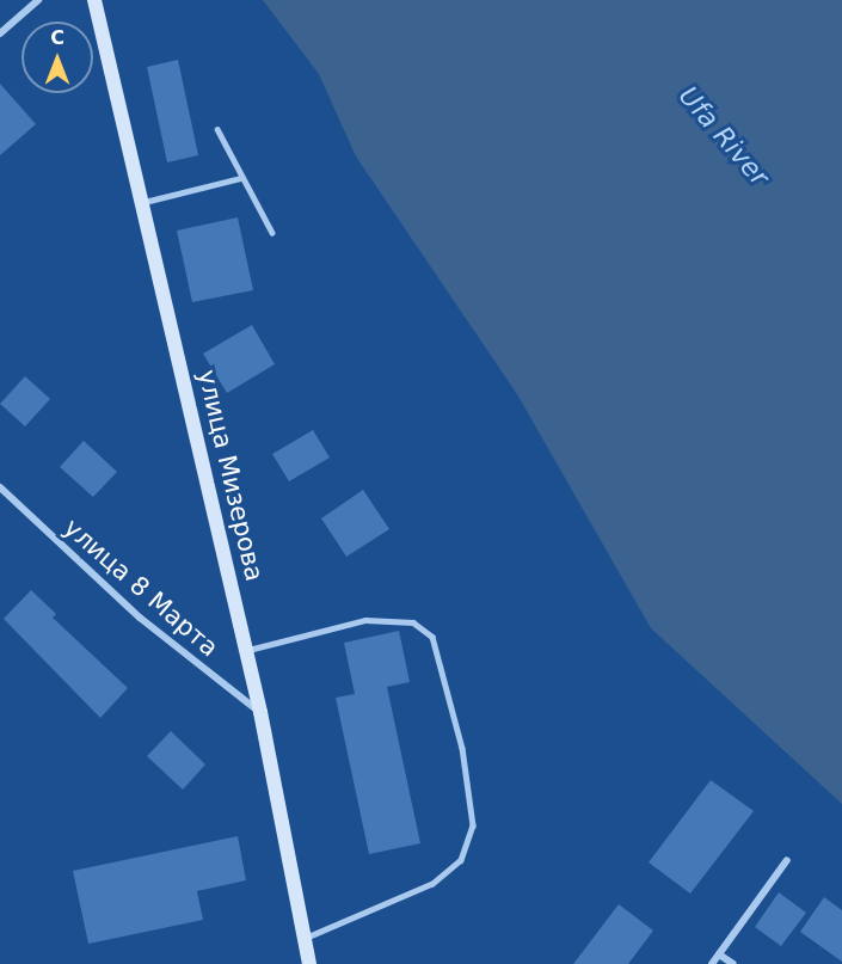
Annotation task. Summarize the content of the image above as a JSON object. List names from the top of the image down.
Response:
{
  "streets": {
    "street": ["улица Мизерова", "улица 8 Марта"]
  },
  "crossings": [
    ["улица Мизерова", "улица 8 Марта"]
  ],
  "water": ["Ufa River"],
  "north": "top"
}
